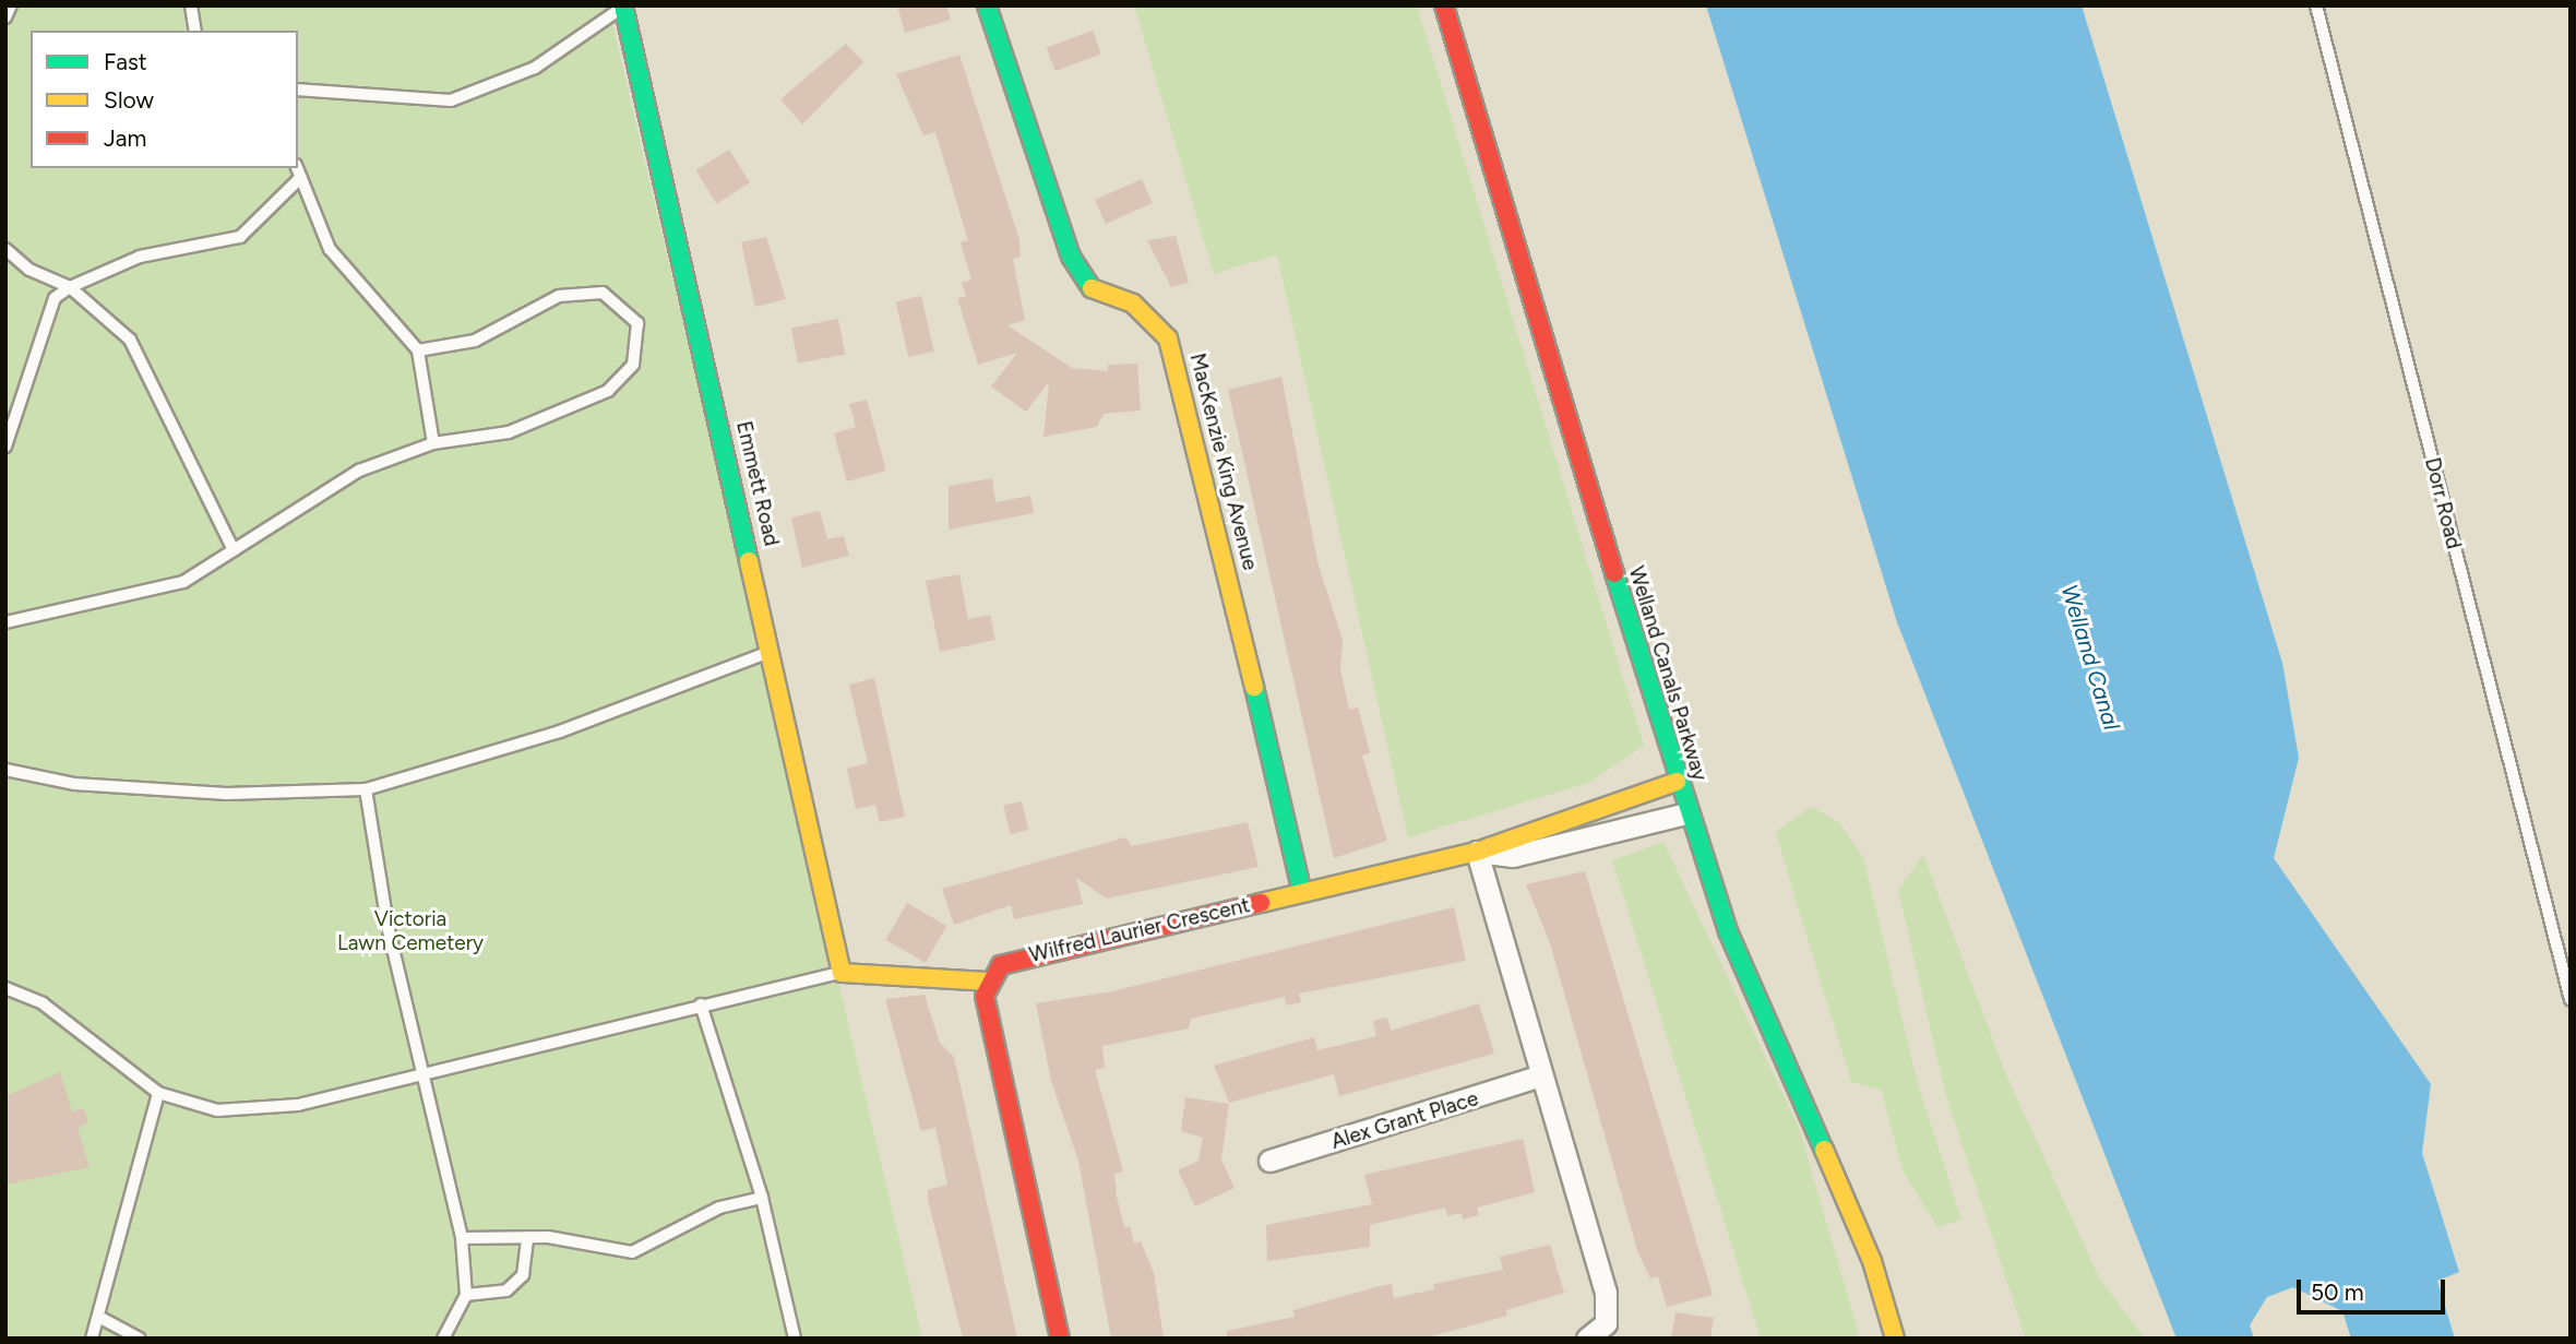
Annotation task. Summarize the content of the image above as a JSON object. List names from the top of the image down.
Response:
{
  "streets": {
    "street": [
      "MacKenzie King Avenue",
      "Emmett Road",
      "Welland Canals Parkway",
      "Wilfred Laurier Crescent",
      "Alex Grant Place"
    ],
    "lane": ["Dorr Road"]
  },
  "crossings": [
    ["MacKenzie King Avenue", "Wilfred Laurier Crescent"],
    ["Welland Canals Parkway", "Wilfred Laurier Crescent"]
  ],
  "water": ["Welland Canal"],
  "parks": ["Victoria Lawn Cemetery"],
  "legend": ["Fast", "Slow", "Jam"],
  "scale_bar": "50 m"
}
